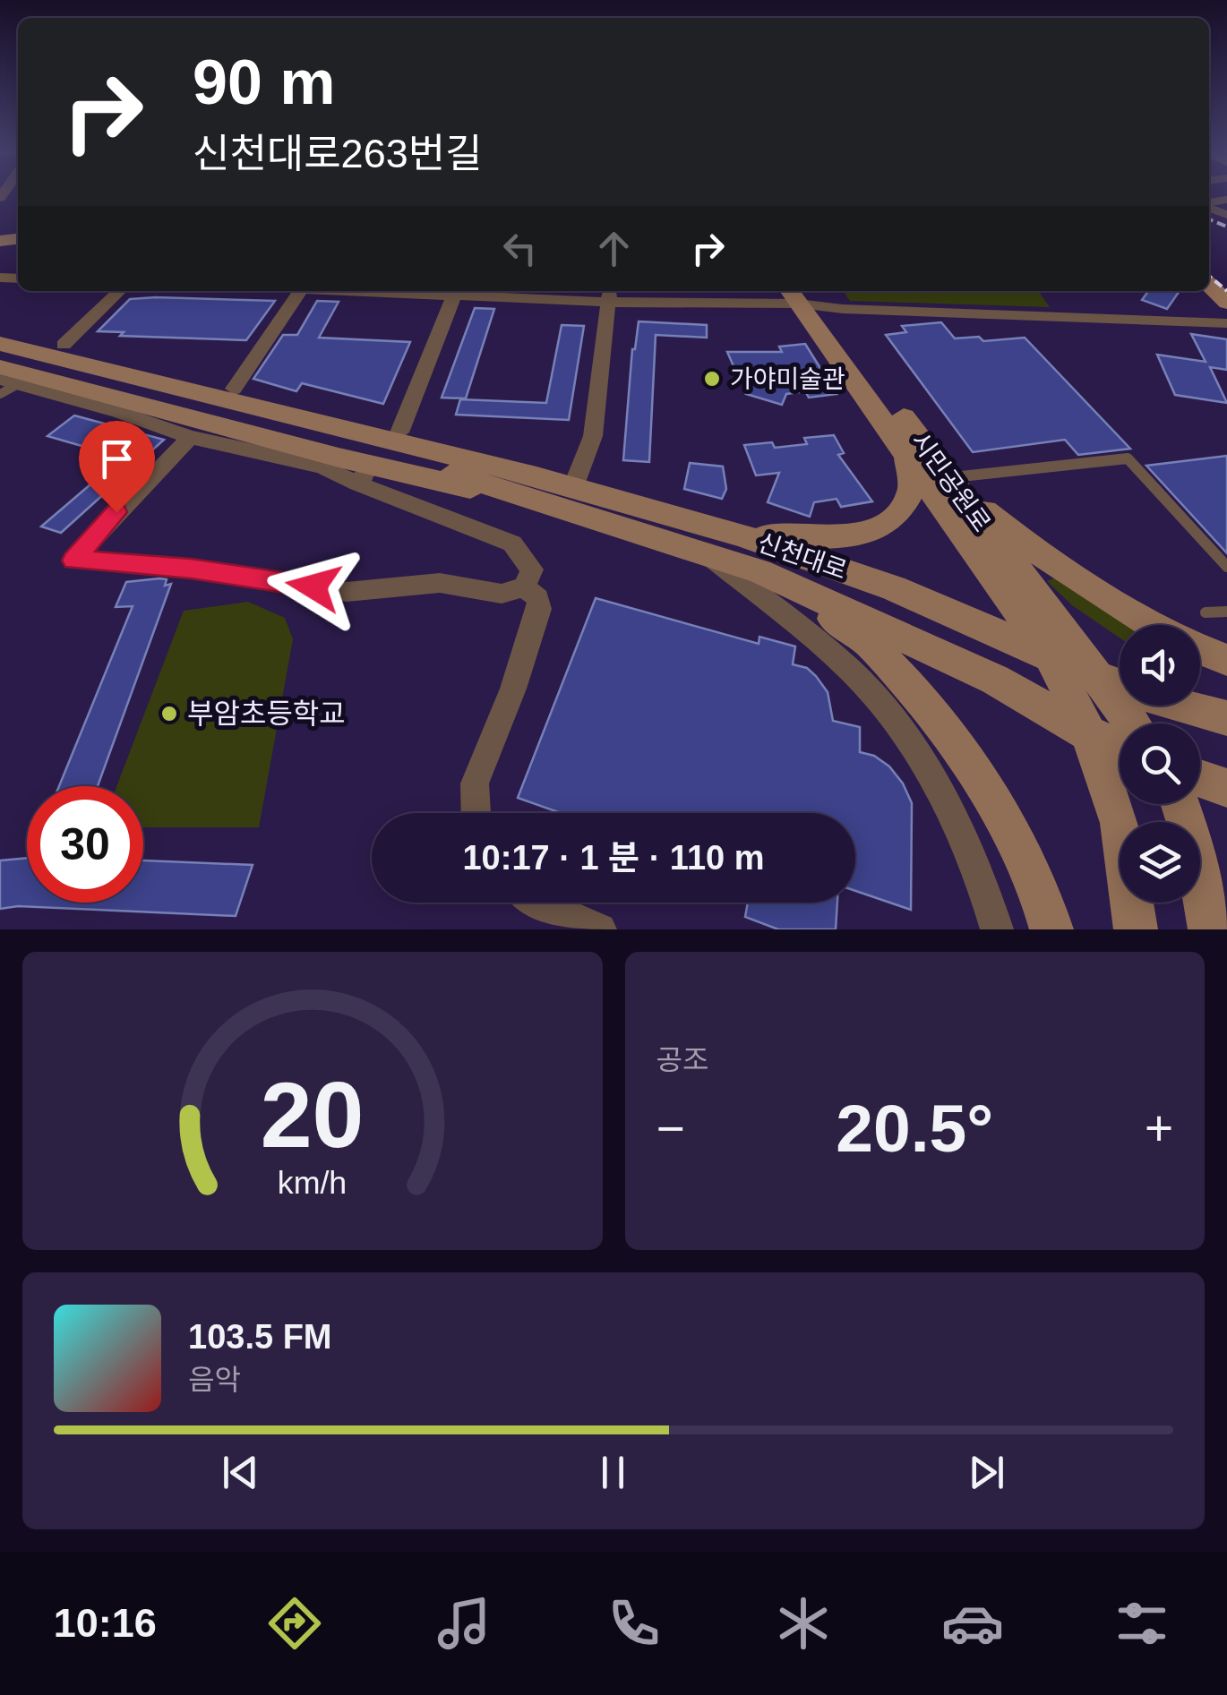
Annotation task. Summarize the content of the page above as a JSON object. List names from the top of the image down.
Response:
{
  "streets": {
    "main road": ["시민공원로", "신천대로"]
  },
  "crossings": [
    ["시민공원로", "신천대로"]
  ],
  "places": ["가야미술관", "부암초등학교"],
  "page": {
    "turn": ["90 m", "신천대로263번길"],
    "limit": "30",
    "trip": "10:17 · 1 분 · 110 m",
    "tile": "공조",
    "heat": ["−", "20.5°", "+"],
    "song": ["103.5 FM", "음악"],
    "tabs": "10:16",
    "gauge": ["20", "km/h"]
  }
}
